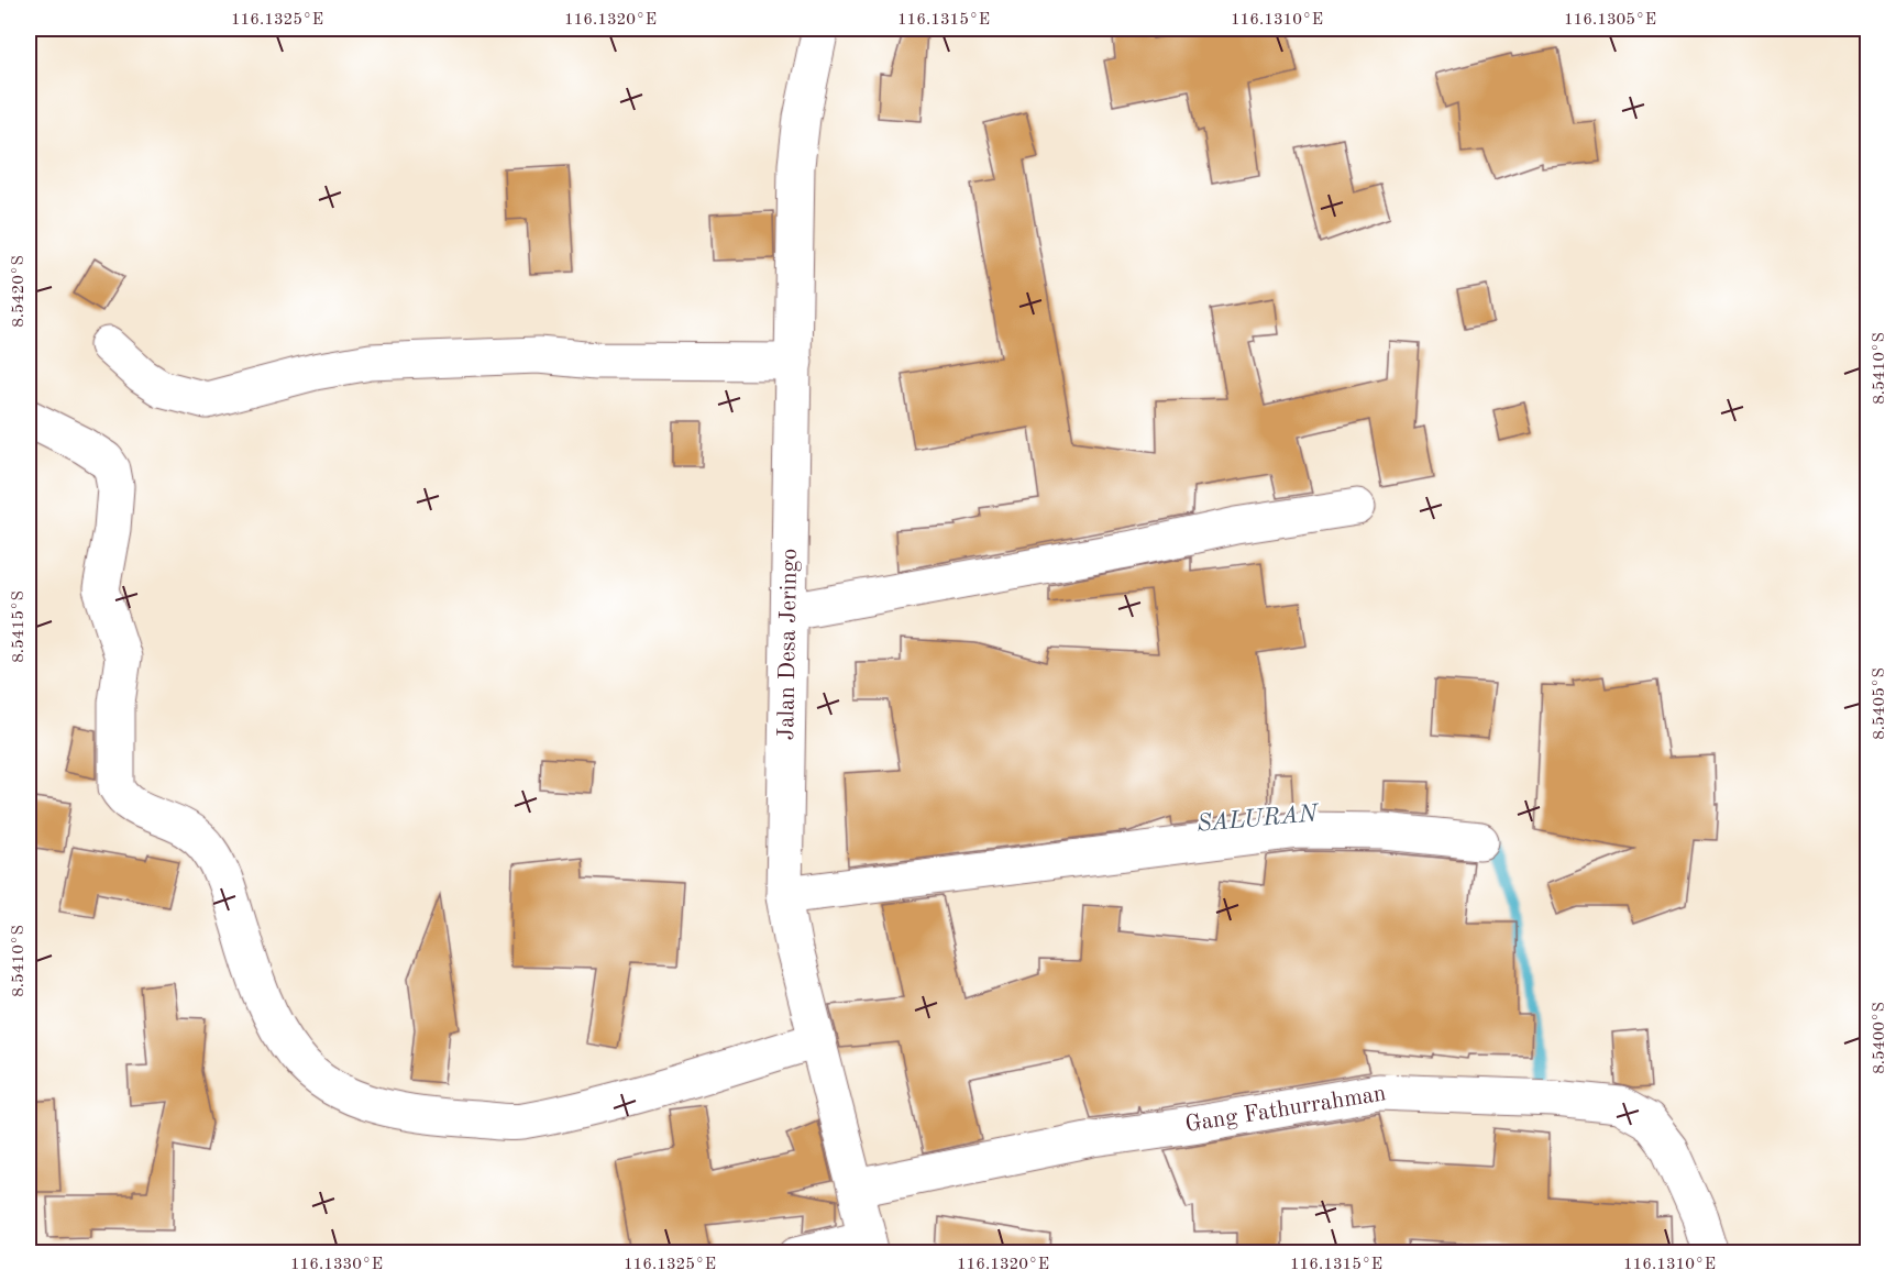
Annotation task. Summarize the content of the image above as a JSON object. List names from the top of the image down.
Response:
{
  "streets": {
    "street": ["Jalan Desa Jeringo", "Gang Fathurrahman"]
  },
  "crossings": [
    ["Jalan Desa Jeringo", "Gang Fathurrahman"]
  ],
  "water": ["SALURAN"],
  "coordinates": [
    "116.1325°E",
    "116.1320°E",
    "116.1315°E",
    "116.1310°E",
    "116.1305°E",
    "8.5420°S",
    "8.5410°S",
    "8.5415°S",
    "8.5405°S",
    "8.5400°S",
    "116.1330°E"
  ]
}
